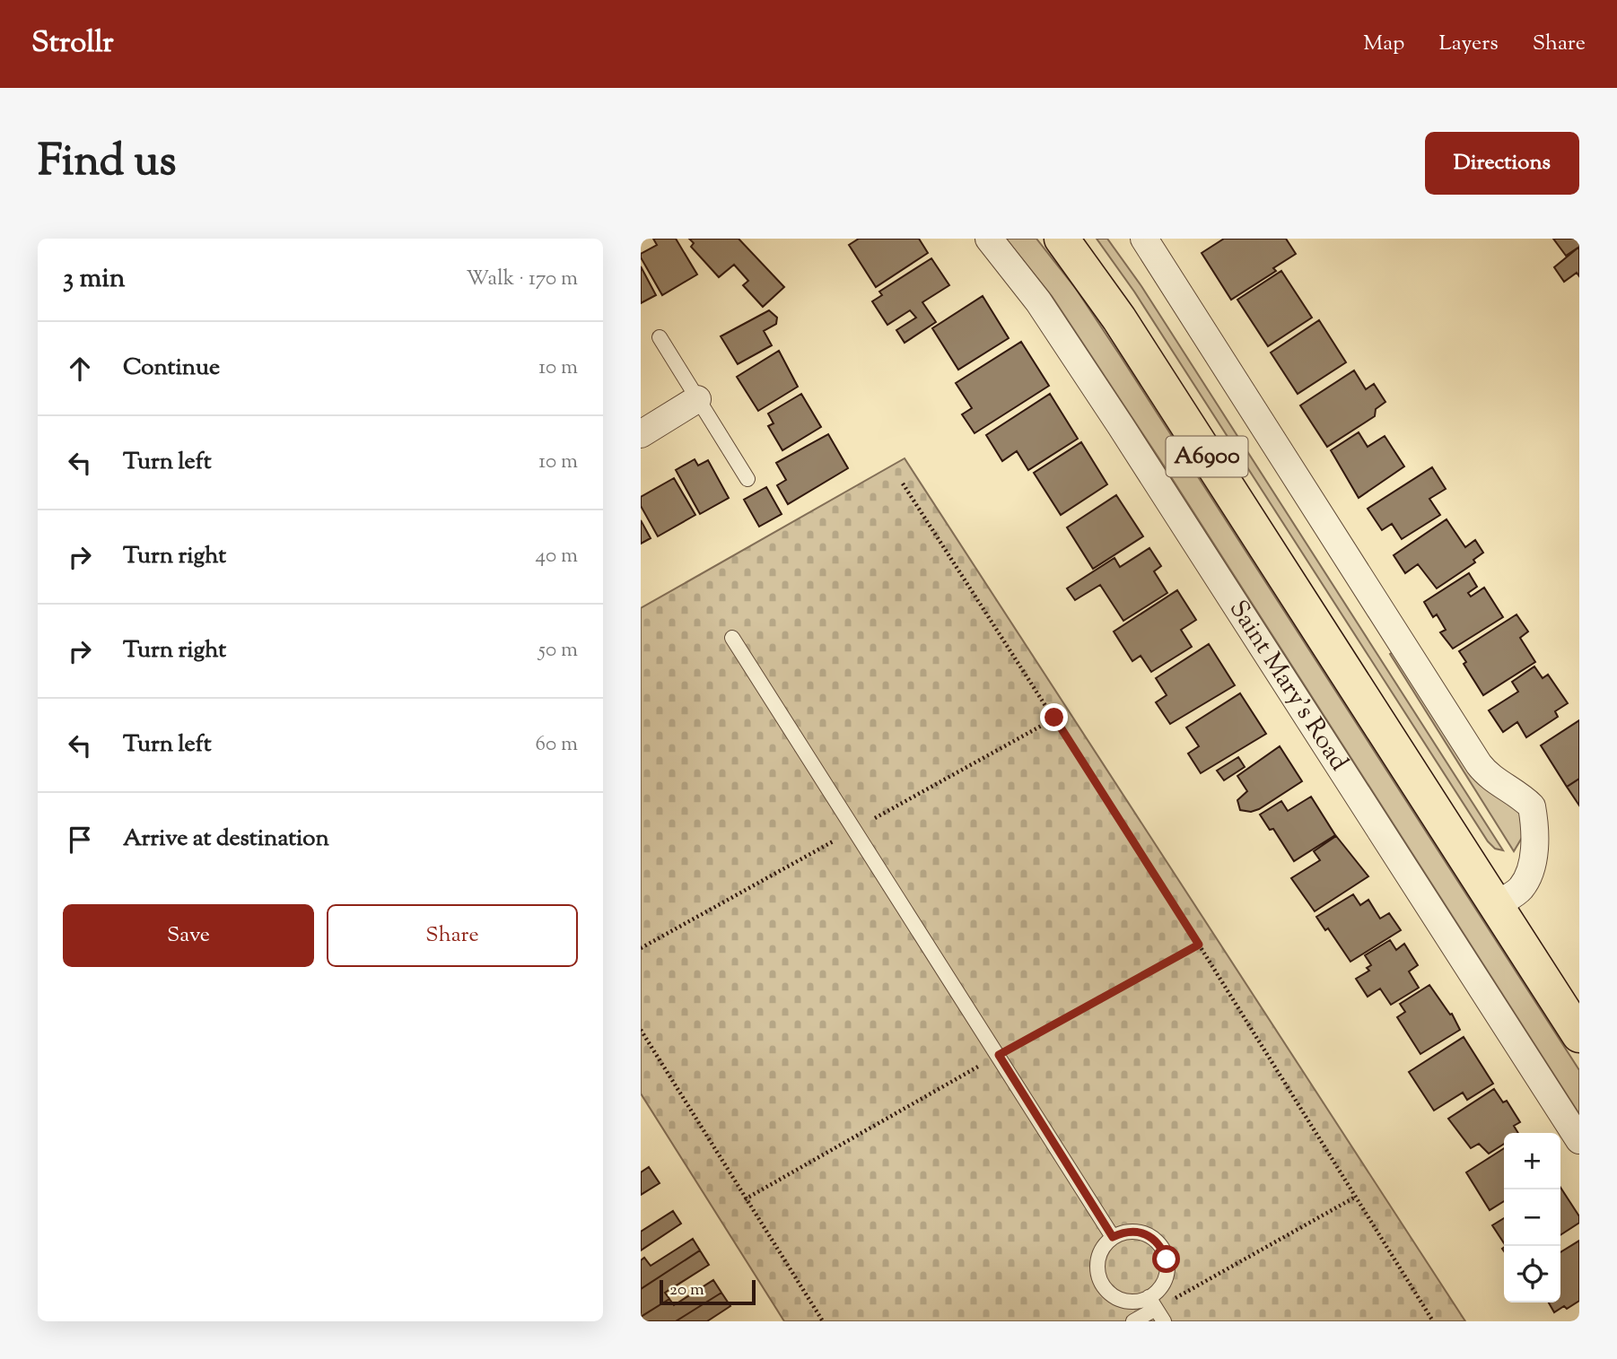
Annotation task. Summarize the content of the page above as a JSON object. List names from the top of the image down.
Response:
{
  "streets": {
    "main road": ["A6900"],
    "street": ["Saint Mary's Road"]
  },
  "scale_bar": "20 m",
  "page": {
    "header": "Strollr",
    "nav": ["Map", "Layers", "Share"],
    "title": "Find us",
    "buttons": [
      "Directions",
      ["Save", "Share"]
    ],
    "heading": ["3 min", "Walk · 170 m"],
    "list": [
      ["Continue", "10 m"],
      ["Turn left", "10 m"],
      ["Turn right", "40 m"],
      ["Turn right", "50 m"],
      ["Turn left", "60 m"],
      "Arrive at destination"
    ],
    "map_buttons": ["+", "−"],
    "scale": "20 m"
  }
}
